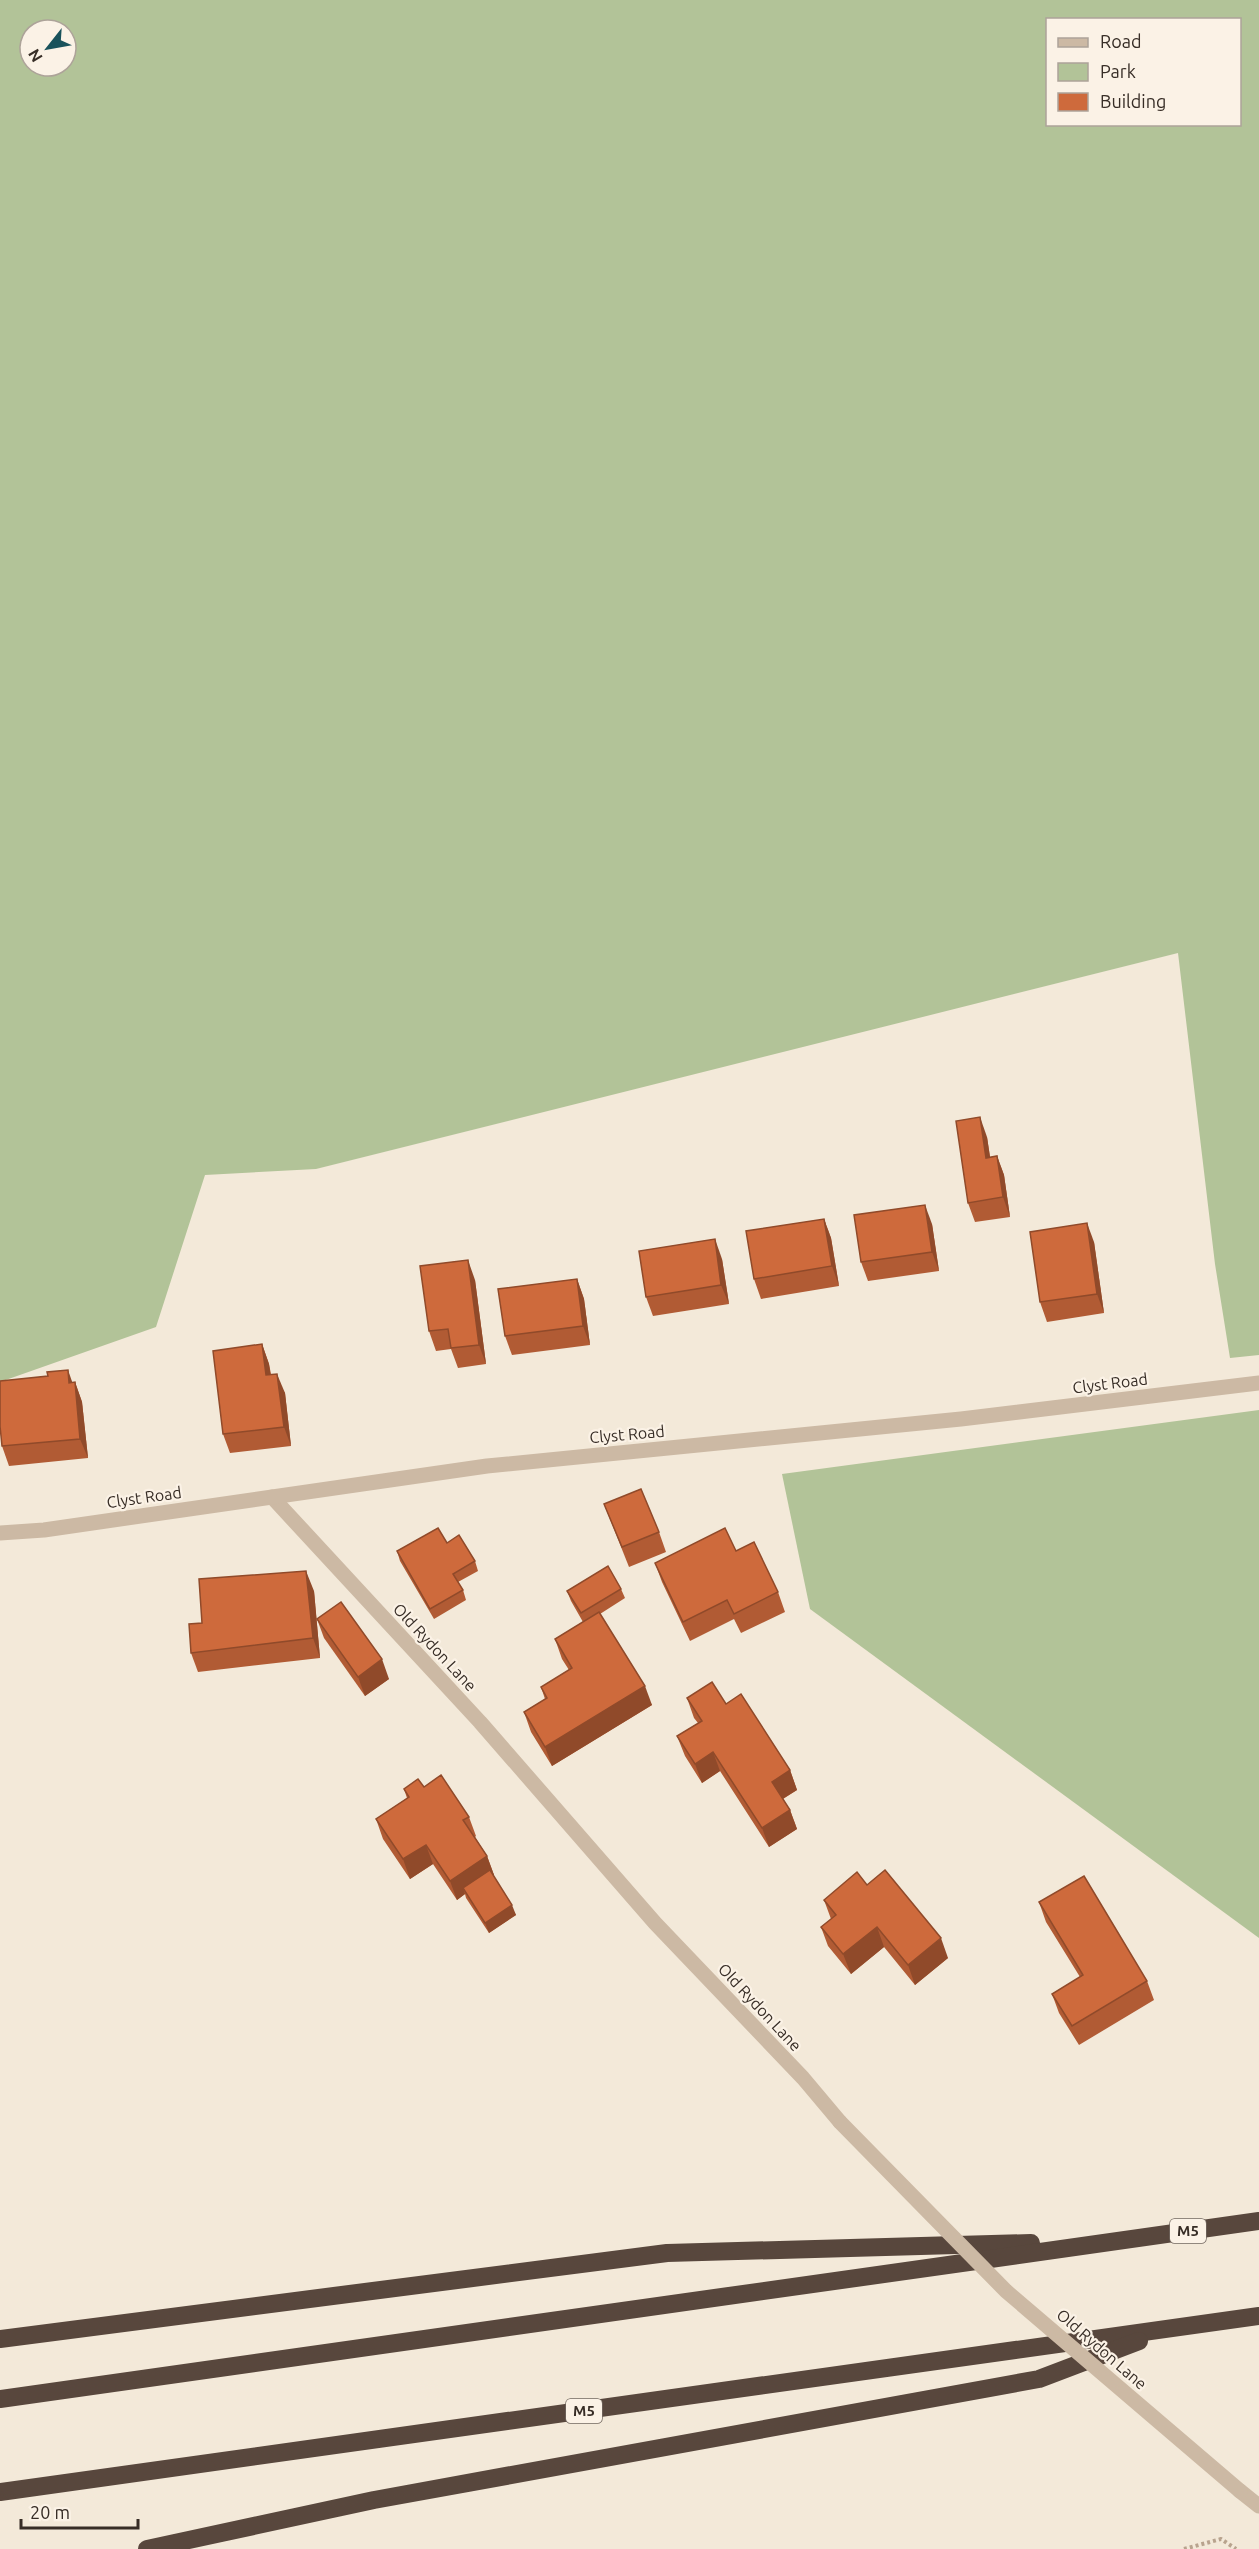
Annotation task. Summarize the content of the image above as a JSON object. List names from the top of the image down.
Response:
{
  "streets": {
    "highway": ["M5"],
    "street": ["Clyst Road", "Old Rydon Lane"]
  },
  "crossings": [
    ["Clyst Road", "Old Rydon Lane"]
  ],
  "legend": ["Road", "Park", "Building"],
  "scale_bar": "20 m",
  "north": "bottom left"
}
